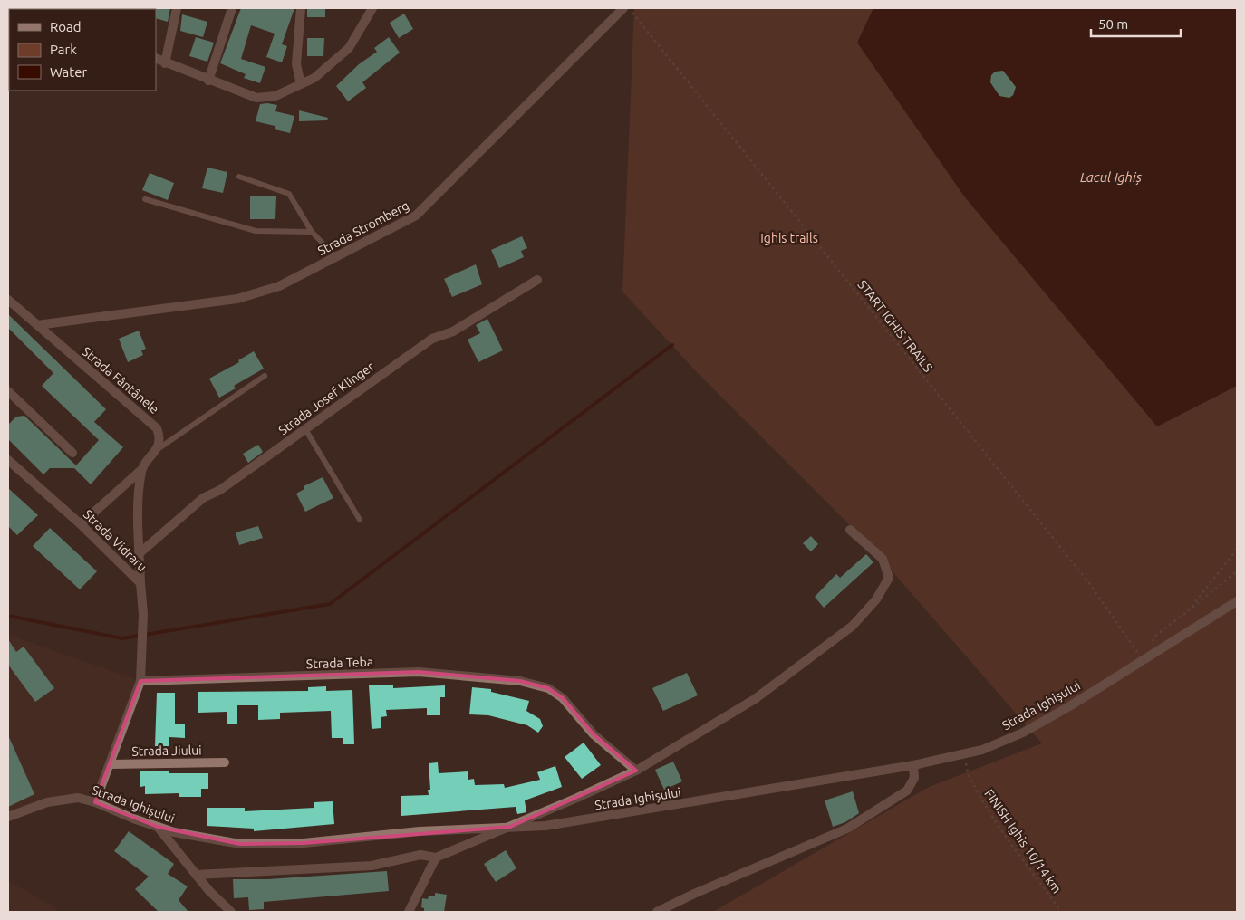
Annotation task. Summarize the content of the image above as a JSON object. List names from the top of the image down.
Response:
{
  "streets": {
    "street": [
      "Strada Stromberg",
      "Strada Fântânele",
      "Strada Josef Klinger",
      "Strada Vidraru",
      "Strada Teba",
      "Strada Ighișului",
      "Strada Jiului"
    ],
    "path": ["START IGHIS TRAILS", "FINISH Ighis 10/14 km"]
  },
  "crossings": [
    ["Strada Stromberg", "Strada Fântânele"],
    ["START IGHIS TRAILS", "Strada Ighișului"],
    ["Strada Vidraru", "Strada Teba"],
    ["Strada Ighișului", "FINISH Ighis 10/14 km"]
  ],
  "water": ["Lacul Ighiș"],
  "parks": ["Ighis trails"],
  "legend": ["Road", "Park", "Water"],
  "scale_bar": "50 m"
}
